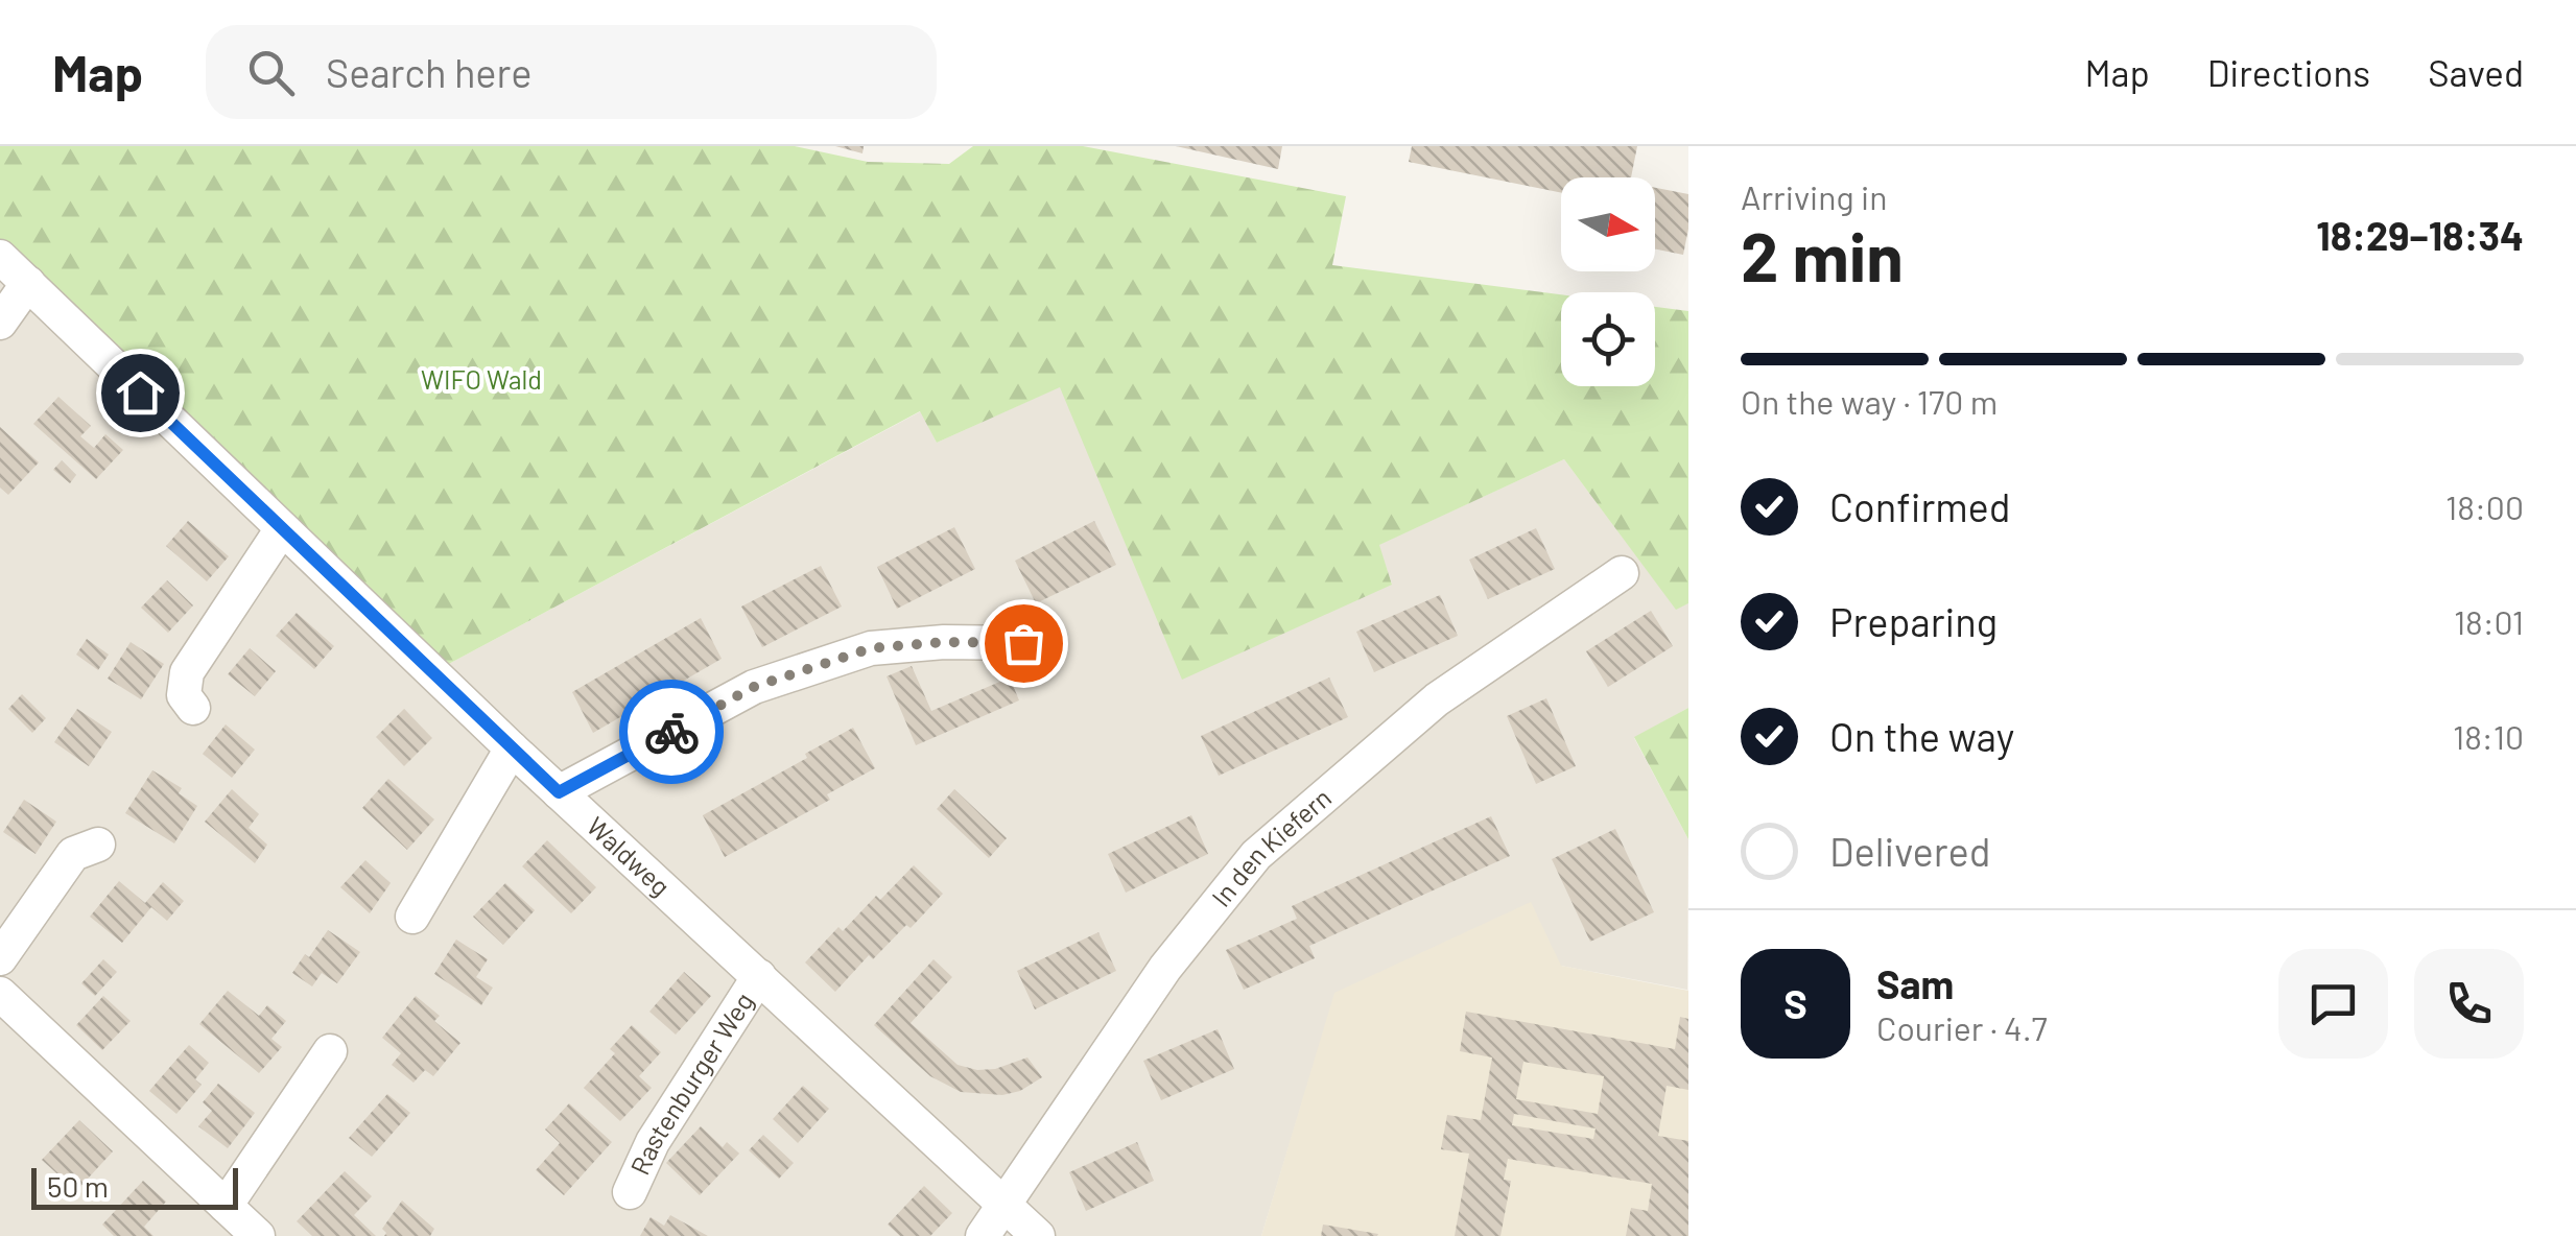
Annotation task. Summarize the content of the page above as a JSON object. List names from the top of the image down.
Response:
{
  "streets": {
    "street": ["In den Kiefern", "Waldweg", "Rastenburger Weg"]
  },
  "crossings": [
    ["In den Kiefern", "Waldweg"],
    ["Waldweg", "Rastenburger Weg"]
  ],
  "parks": ["WIFO Wald"],
  "scale_bar": "50 m",
  "north": "right",
  "page": {
    "header": "Map",
    "search": "Search here",
    "nav": ["Map", "Directions", "Saved"],
    "heading": ["2 min", "Arriving in", "18:29–18:34"],
    "panel": ["Sam", "Courier · 4.7"],
    "bar": "On the way · 170 m",
    "list": [
      ["Confirmed", "18:00"],
      ["Preparing", "18:01"],
      ["On the way", "18:10"],
      "Delivered"
    ],
    "round": "S",
    "scale": "50 m"
  }
}
